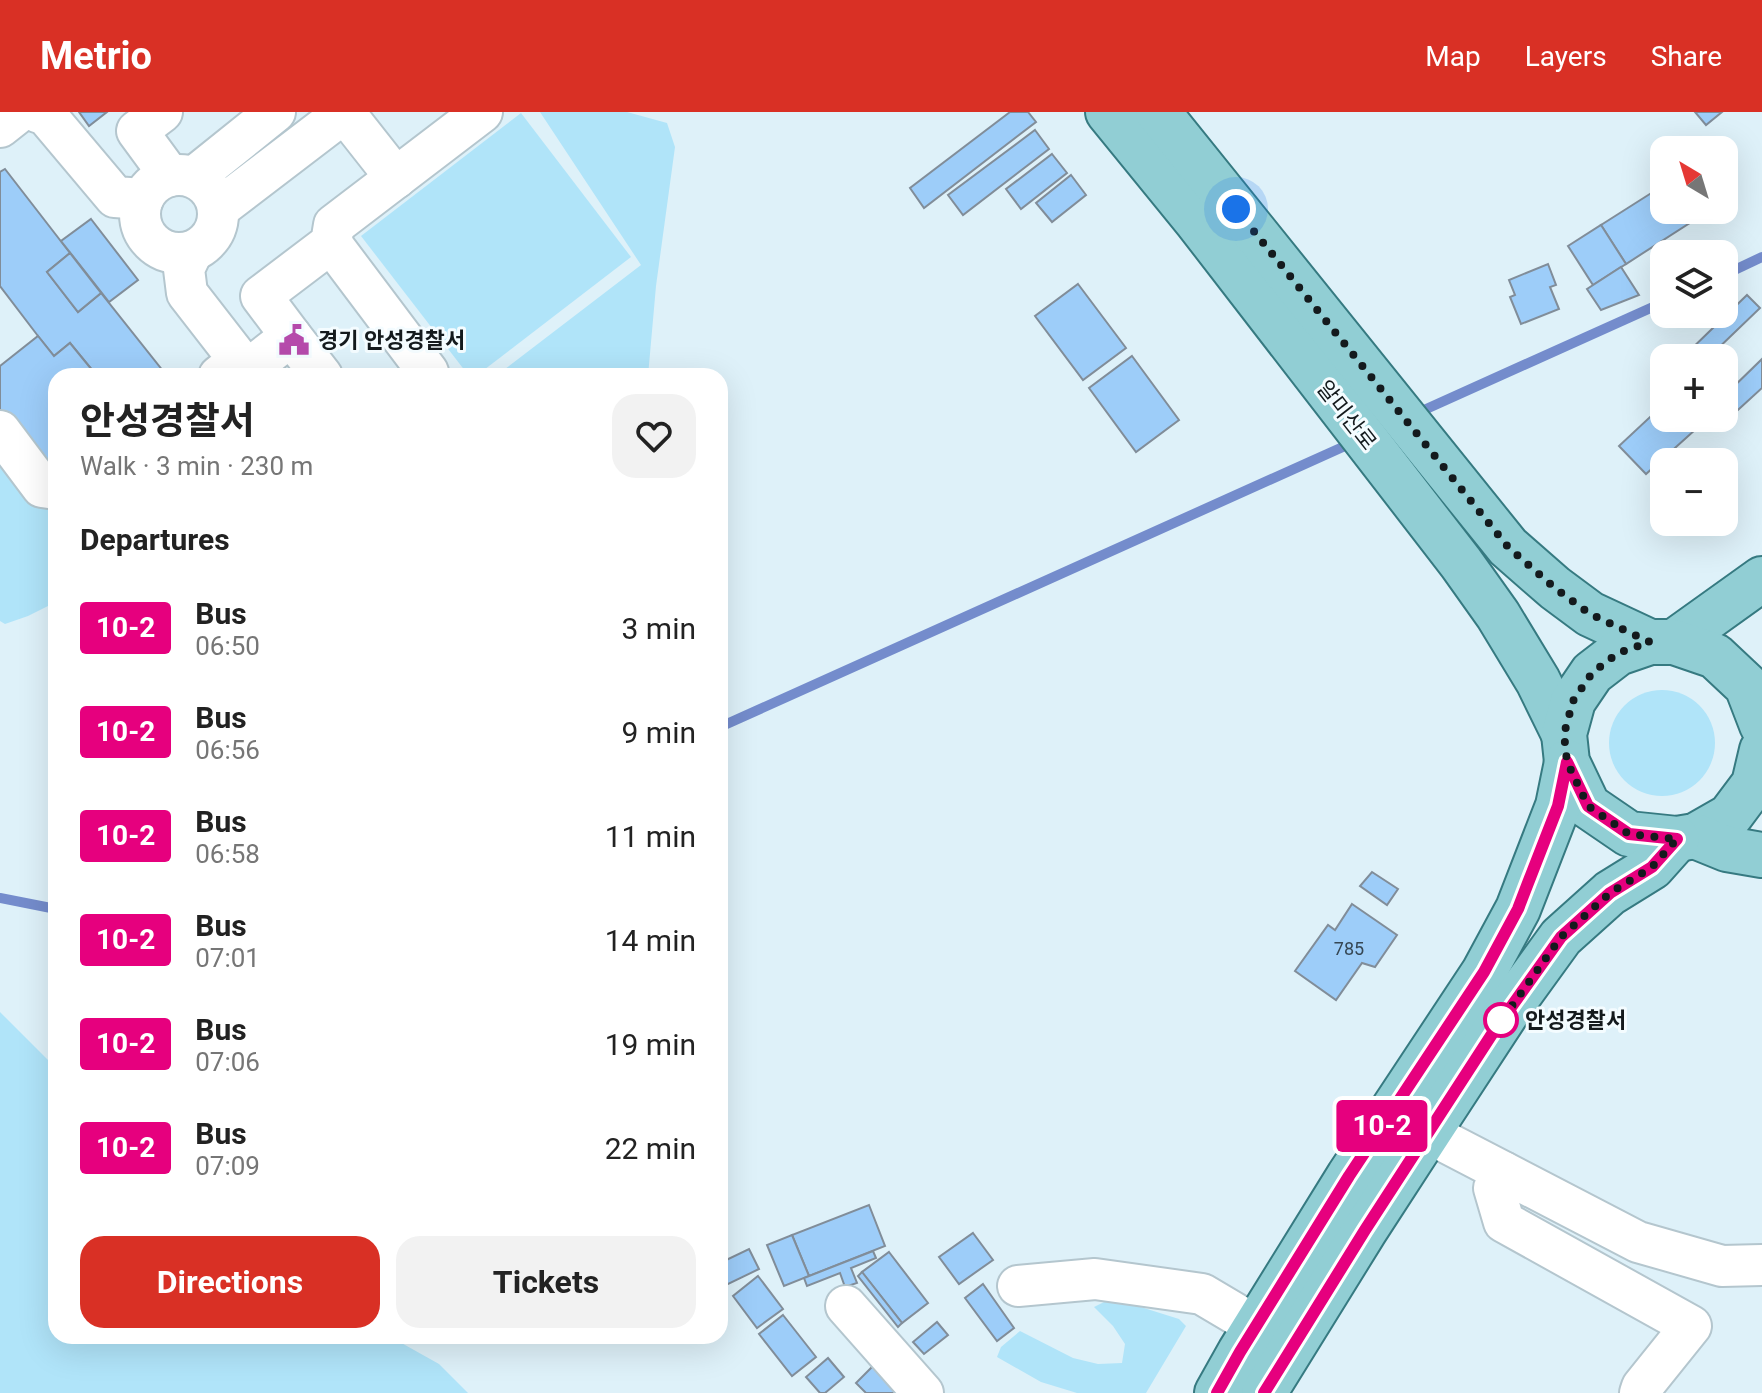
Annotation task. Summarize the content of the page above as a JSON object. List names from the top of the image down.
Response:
{
  "streets": {
    "main road": ["알미산로"]
  },
  "places": {
    "public building": ["경기 안성경찰서"],
    "other": ["안성경찰서"]
  },
  "lines": ["bus line 10-2"],
  "house_numbers": ["785"],
  "north": "top left",
  "page": {
    "header": "Metrio",
    "nav": ["Map", "Layers", "Share"],
    "on_map": "10-2",
    "map_buttons": ["+", "−"],
    "heading": [
      ["안성경찰서", "Walk · 3 min · 230 m"],
      "Departures"
    ],
    "list": [
      {
        "mark": "10-2",
        "name": "Bus",
        "note": "06:50",
        "value": "3 min"
      },
      {
        "mark": "10-2",
        "name": "Bus",
        "note": "06:56",
        "value": "9 min"
      },
      {
        "mark": "10-2",
        "name": "Bus",
        "note": "06:58",
        "value": "11 min"
      },
      {
        "mark": "10-2",
        "name": "Bus",
        "note": "07:01",
        "value": "14 min"
      },
      {
        "mark": "10-2",
        "name": "Bus",
        "note": "07:06",
        "value": "19 min"
      },
      {
        "mark": "10-2",
        "name": "Bus",
        "note": "07:09",
        "value": "22 min"
      }
    ],
    "buttons": ["Directions", "Tickets"]
  }
}
